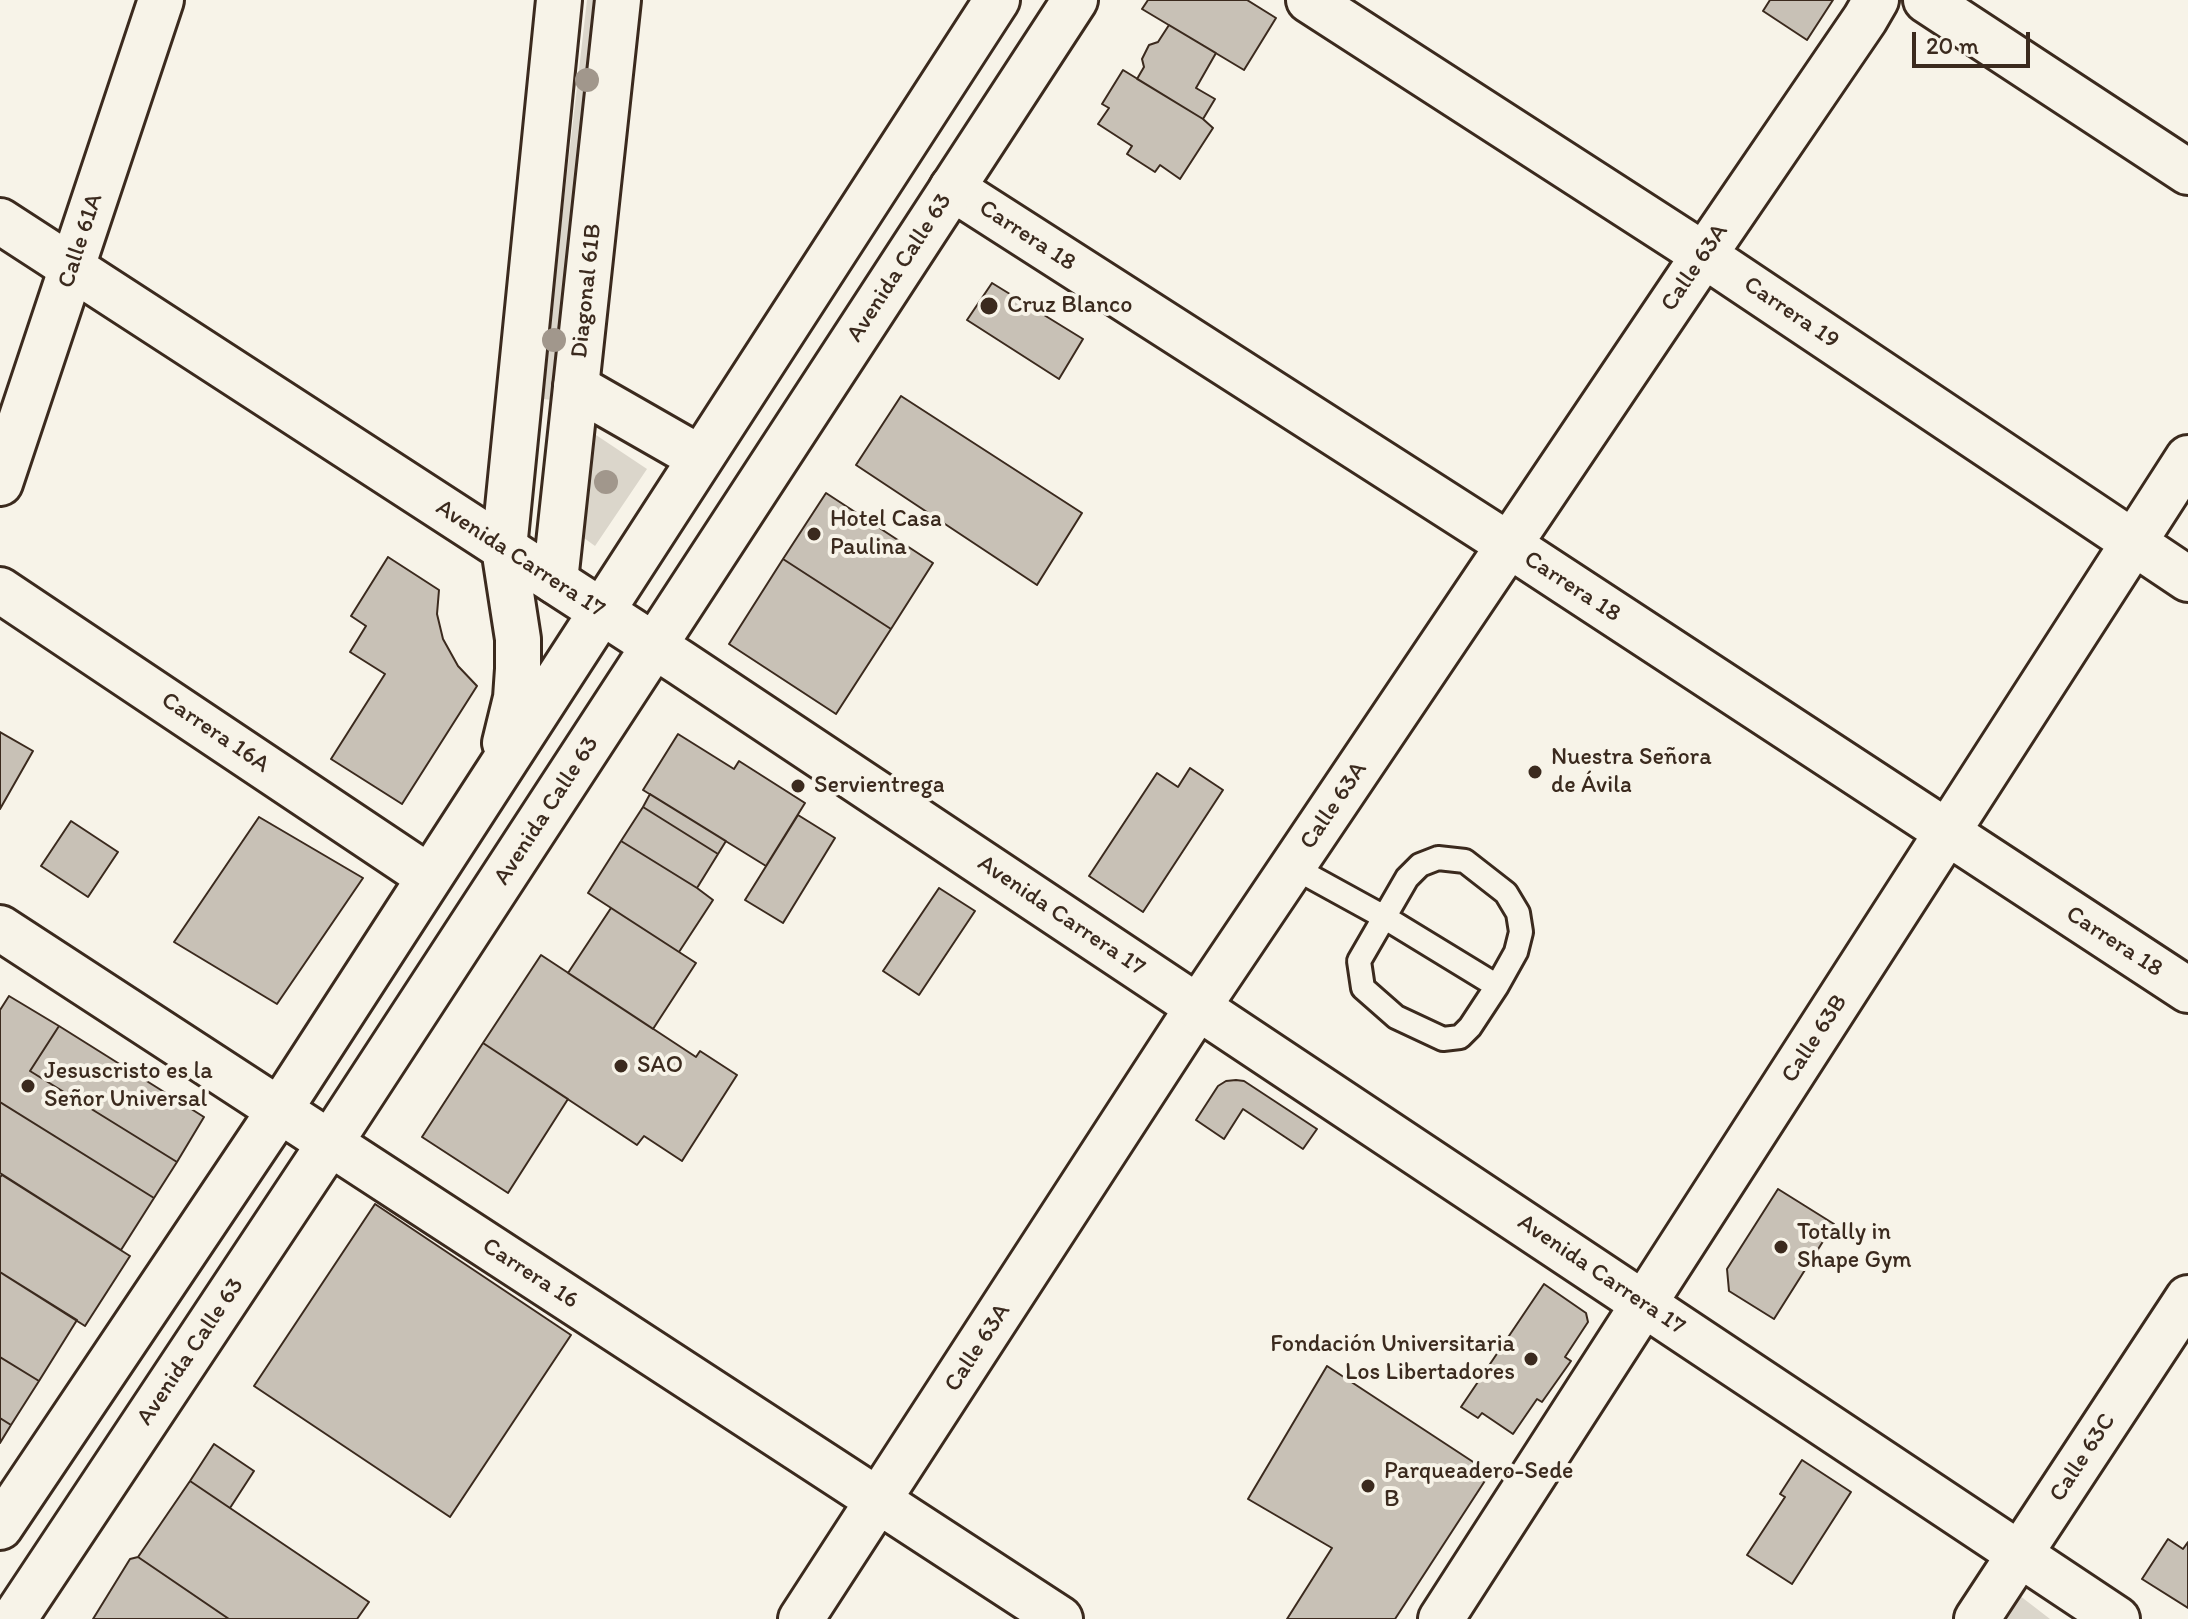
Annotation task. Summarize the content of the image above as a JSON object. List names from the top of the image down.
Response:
{
  "streets": {
    "street": [
      "Carrera 18",
      "Calle 61A",
      "Avenida Calle 63",
      "Calle 63A",
      "Diagonal 61B",
      "Carrera 19",
      "Avenida Carrera 17",
      "Carrera 16A",
      "Calle 63B",
      "Carrera 16",
      "Calle 63C"
    ]
  },
  "crossings": [
    ["Carrera 18", "Avenida Calle 63"],
    ["Carrera 18", "Calle 63A"],
    ["Carrera 18", "Calle 63B"],
    ["Calle 61A", "Avenida Carrera 17"],
    ["Avenida Calle 63", "Avenida Carrera 17"],
    ["Avenida Calle 63", "Carrera 16"],
    ["Calle 63A", "Carrera 19"],
    ["Calle 63A", "Avenida Carrera 17"],
    ["Calle 63A", "Carrera 16"],
    ["Diagonal 61B", "Avenida Carrera 17"],
    ["Carrera 19", "Calle 63B"],
    ["Avenida Carrera 17", "Calle 63B"],
    ["Avenida Carrera 17", "Calle 63C"]
  ],
  "places": [
    "Cruz Blanco",
    "Hotel Casa Paulina",
    "Nuestra Señora de Ávila",
    "Servientrega",
    "SAO",
    "Jesuscristo es la Señor Universal",
    "Totally in Shape Gym",
    "Fondación Universitaria Los Libertadores",
    "Parqueadero-Sede B"
  ],
  "scale_bar": "20 m"
}
